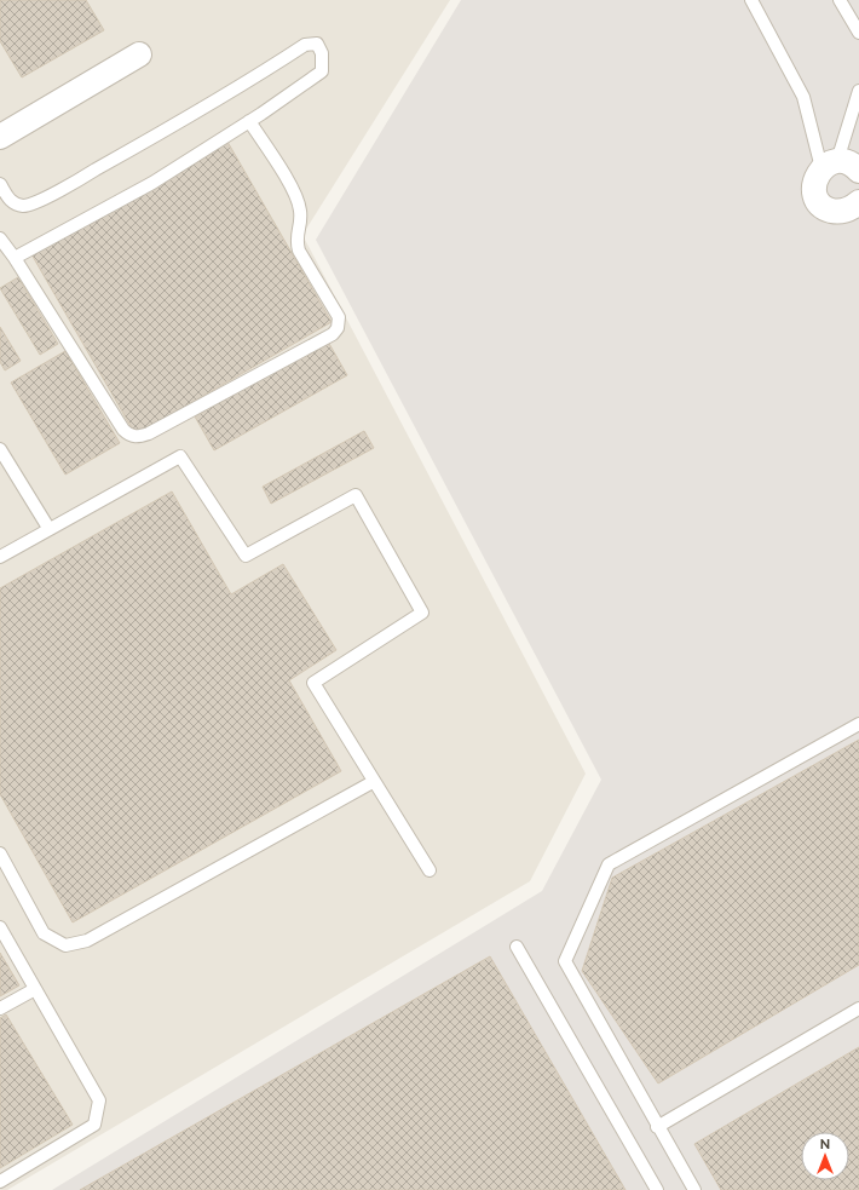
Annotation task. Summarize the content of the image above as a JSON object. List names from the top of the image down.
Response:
{
  "north": "top"
}
